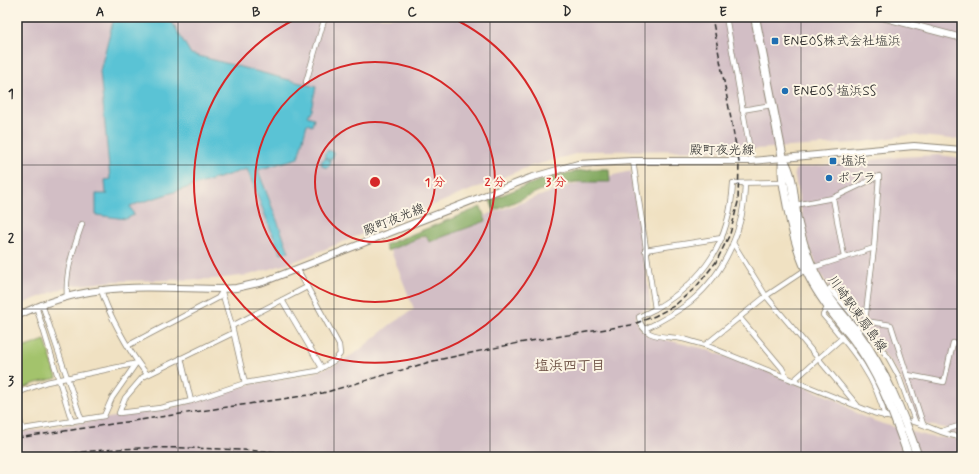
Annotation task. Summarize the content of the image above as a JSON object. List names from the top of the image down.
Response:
{
  "streets": {
    "highway": ["川崎駅東扇島線"],
    "street": ["殿町夜光線"]
  },
  "crossings": [
    ["殿町夜光線", "川崎駅東扇島線"]
  ],
  "districts": ["塩浜四丁目"],
  "places": {
    "transit": ["ENEOS株式会社塩浜", "塩浜"],
    "other": ["ENEOS 塩浜SS", "ポプラ"]
  },
  "grid": {
    "columns": [
      "A",
      "B",
      "C",
      "D",
      "E",
      "F"
    ],
    "rows": ["1", "2", "3"]
  },
  "rings": ["1 分", "2 分", "3 分"]
}
